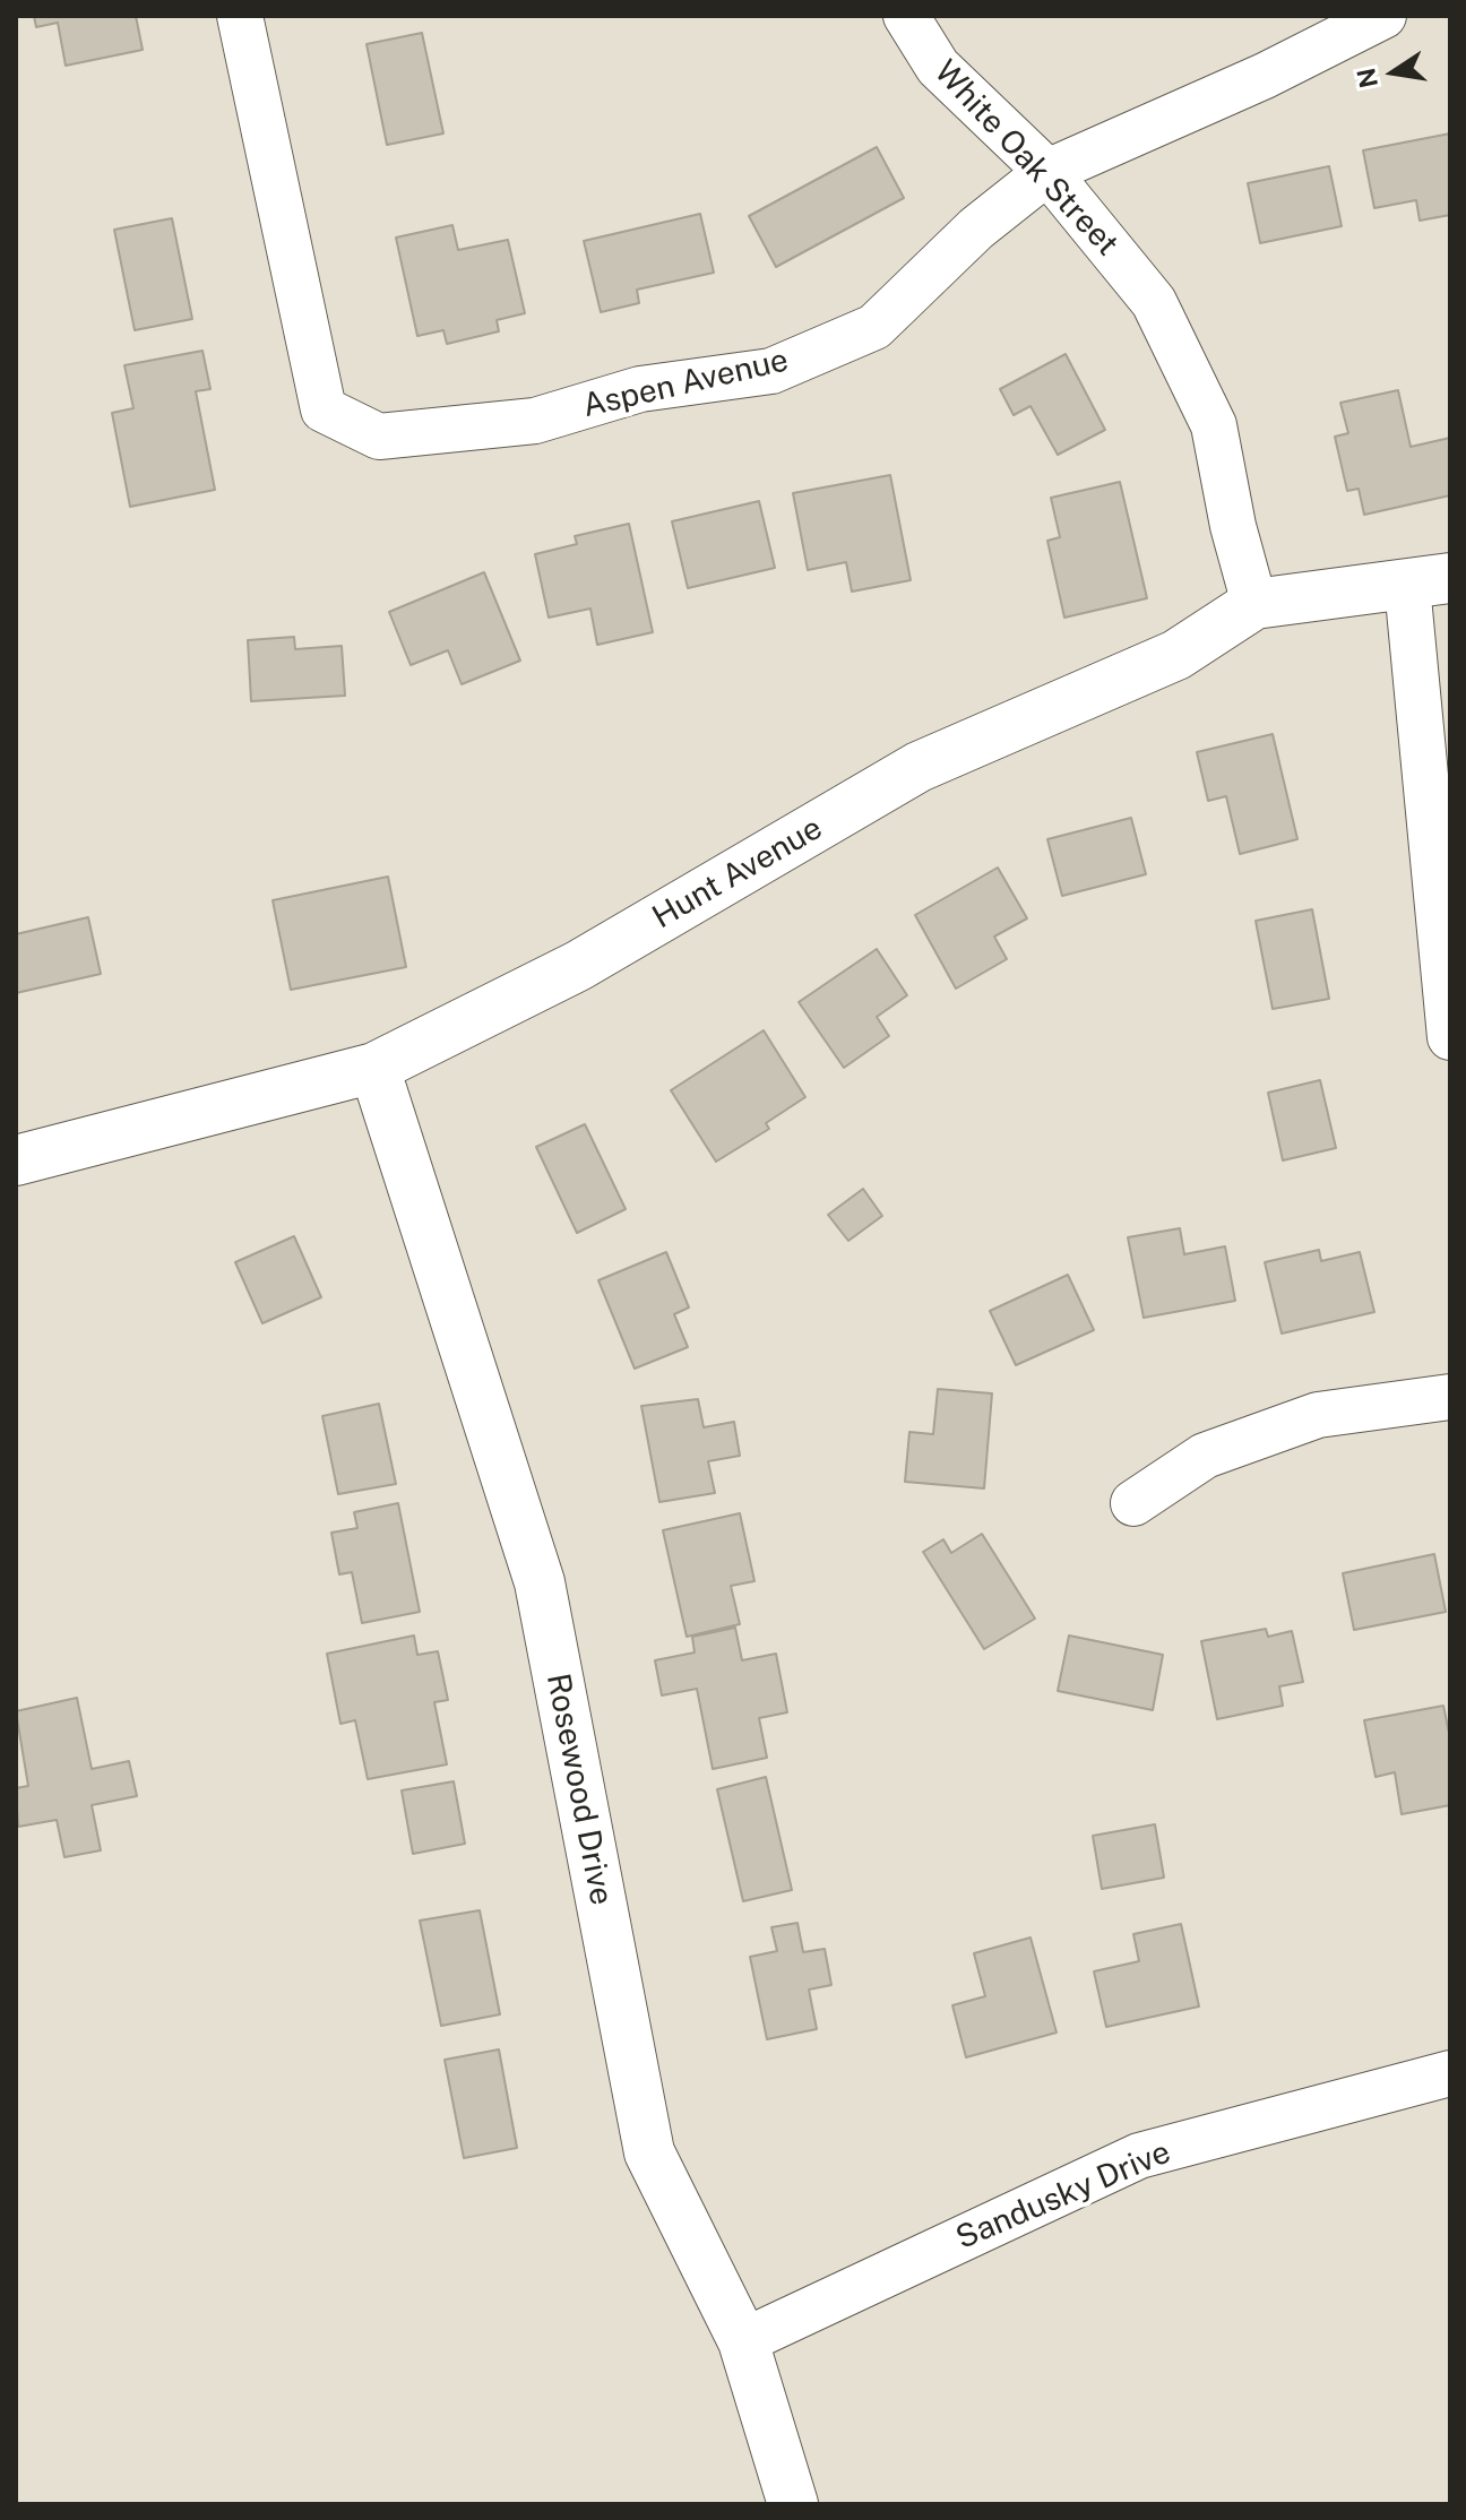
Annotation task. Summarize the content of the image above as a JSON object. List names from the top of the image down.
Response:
{
  "streets": {
    "street": [
      "White Oak Street",
      "Aspen Avenue",
      "Hunt Avenue",
      "Rosewood Drive",
      "Sandusky Drive"
    ]
  },
  "crossings": [
    ["White Oak Street", "Aspen Avenue"],
    ["White Oak Street", "Hunt Avenue"],
    ["Hunt Avenue", "Rosewood Drive"],
    ["Rosewood Drive", "Sandusky Drive"]
  ],
  "north": "left"
}
